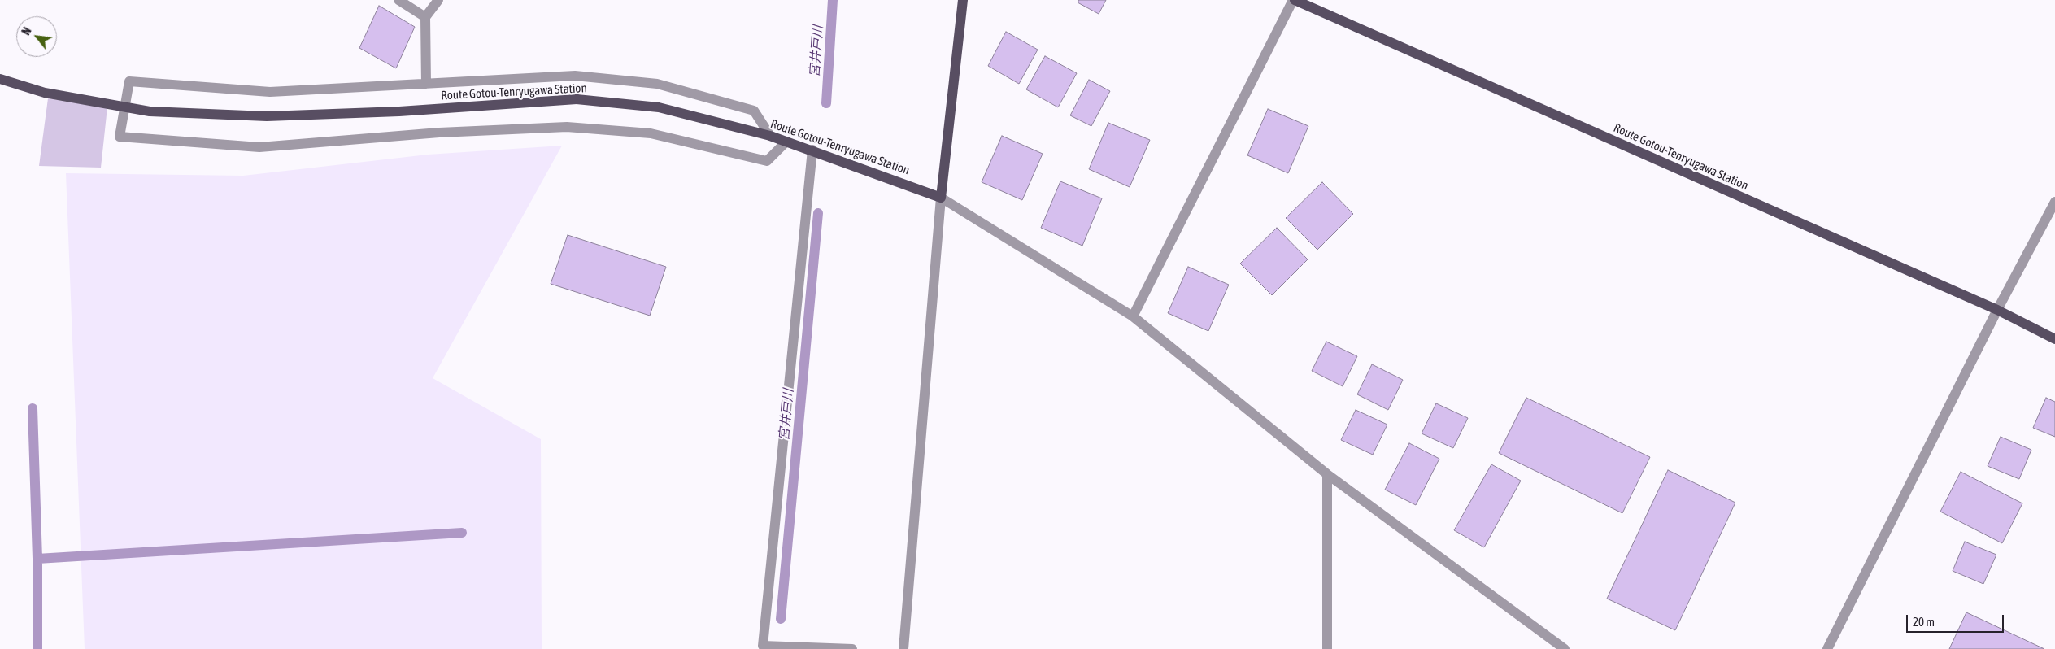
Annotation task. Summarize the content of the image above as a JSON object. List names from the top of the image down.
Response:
{
  "streets": {
    "main road": ["Route Gotou-Tenryugawa Station"]
  },
  "water": ["宮井戸川"],
  "scale_bar": "20 m",
  "north": "top left"
}
